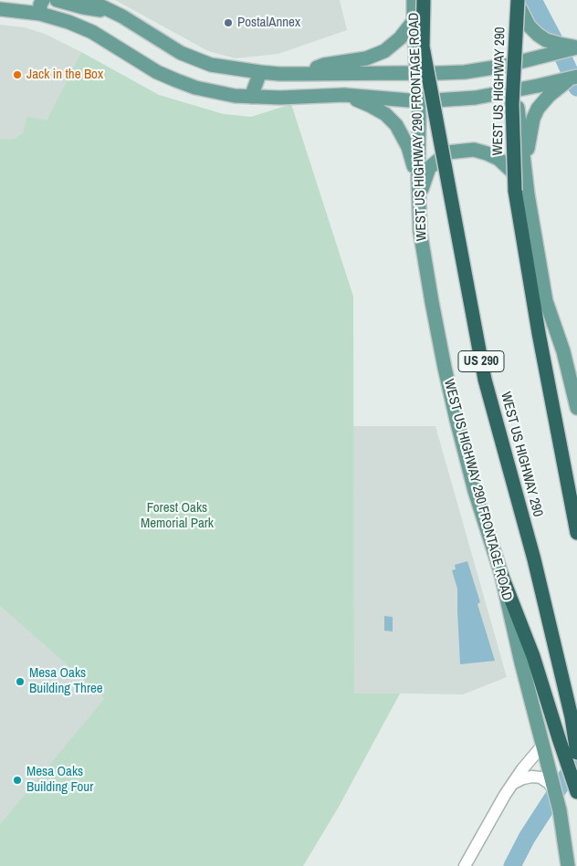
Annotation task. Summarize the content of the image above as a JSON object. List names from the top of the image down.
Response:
{
  "streets": {
    "highway": ["WEST US HIGHWAY 290", "US 290"],
    "main road": ["WEST US HIGHWAY 290 FRONTAGE ROAD"]
  },
  "parks": ["Forest Oaks Memorial Park"],
  "places": [
    "PostalAnnex",
    "Jack in the Box",
    "Mesa Oaks Building Three",
    "Mesa Oaks Building Four"
  ]
}
